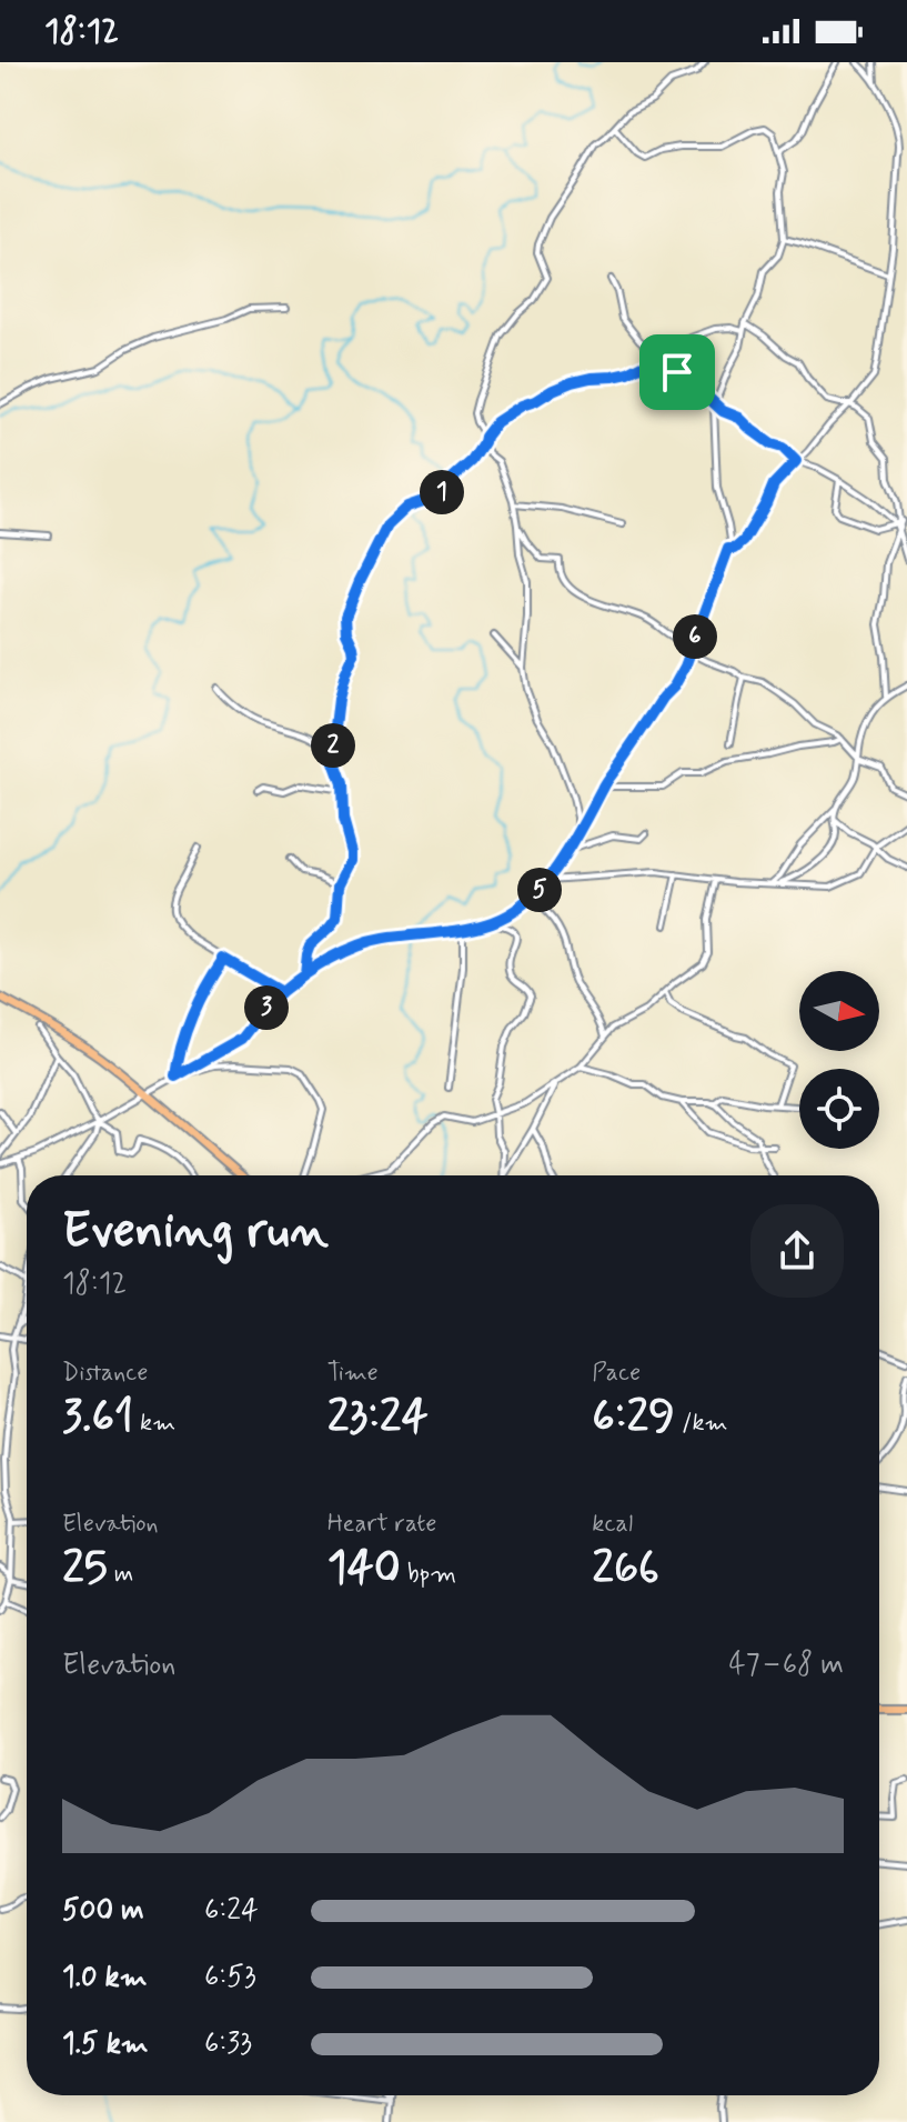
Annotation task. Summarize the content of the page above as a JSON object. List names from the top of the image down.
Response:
{
  "north": "right",
  "page": {
    "status": "18:12",
    "pins": [
      "1",
      "6",
      "2",
      "5",
      "3"
    ],
    "heading": ["Evening run", "18:12"],
    "stats": [
      ["Distance", "3.61 km"],
      ["Time", "23:24"],
      ["Pace", "6:29 /km"],
      ["Elevation", "25 m"],
      ["Heart rate", "140 bpm"],
      ["kcal", "266"]
    ],
    "chart": ["Elevation", "47–68 m"],
    "list": [
      {
        "name": "500 m",
        "note": "6:24"
      },
      {
        "name": "1.0 km",
        "note": "6:53"
      },
      {
        "name": "1.5 km",
        "note": "6:33"
      }
    ]
  }
}
